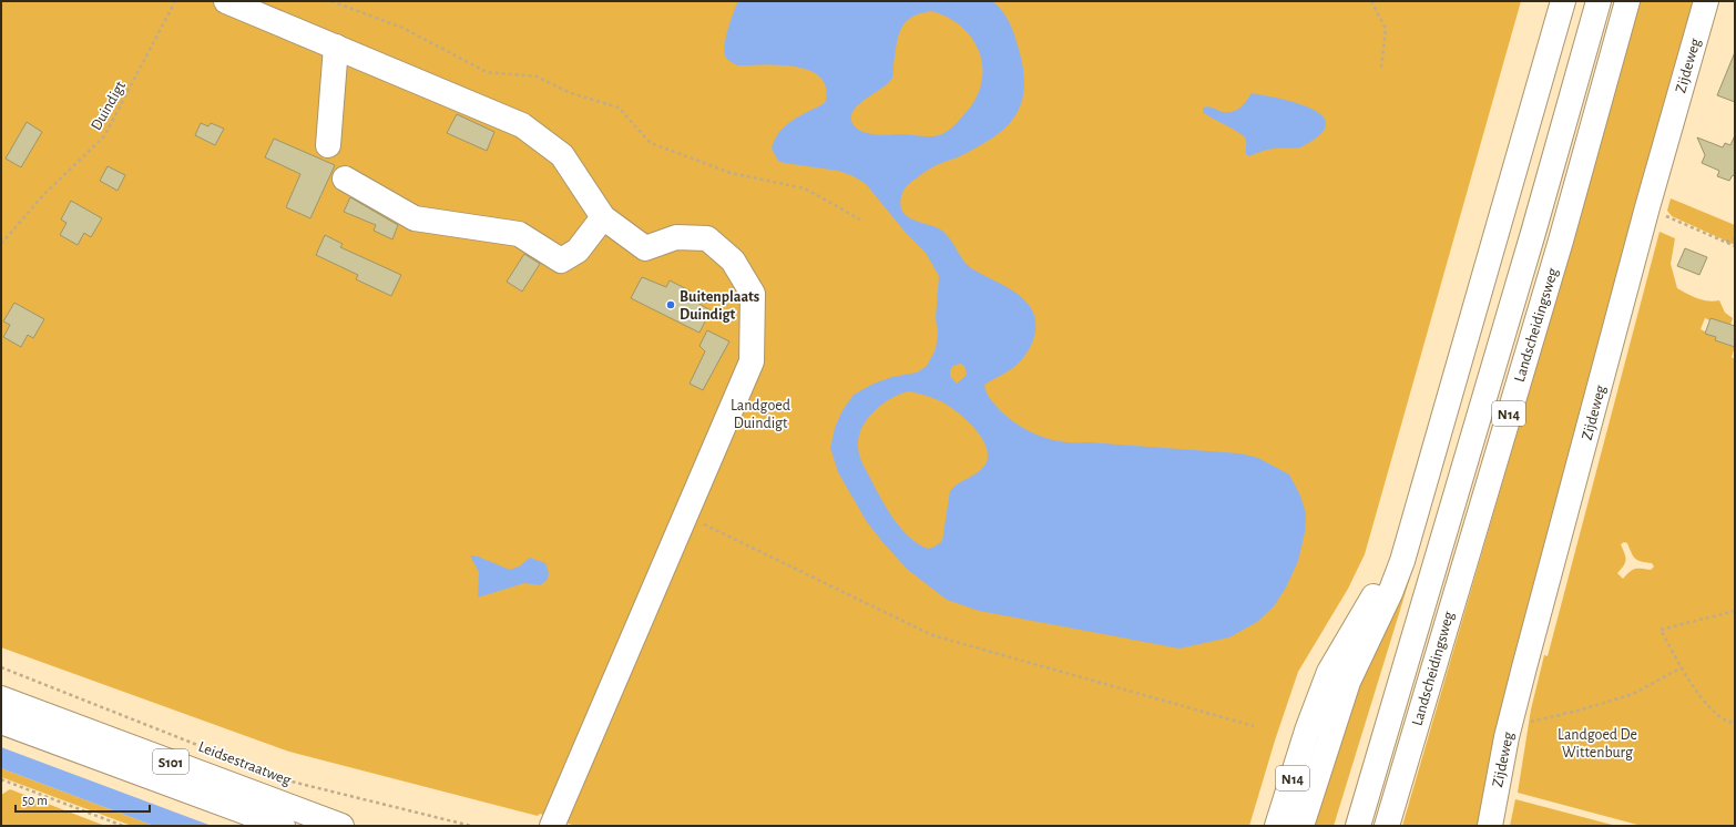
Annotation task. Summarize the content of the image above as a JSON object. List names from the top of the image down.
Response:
{
  "streets": {
    "main road": [
      "Zijdeweg",
      "Landscheidingsweg",
      "N14",
      "S101",
      "Leidsestraatweg"
    ],
    "path": ["Duindigt"]
  },
  "parks": ["Landgoed Duindigt", "Landgoed De Wittenburg"],
  "places": ["Buitenplaats Duindigt"],
  "scale_bar": "50 m"
}
